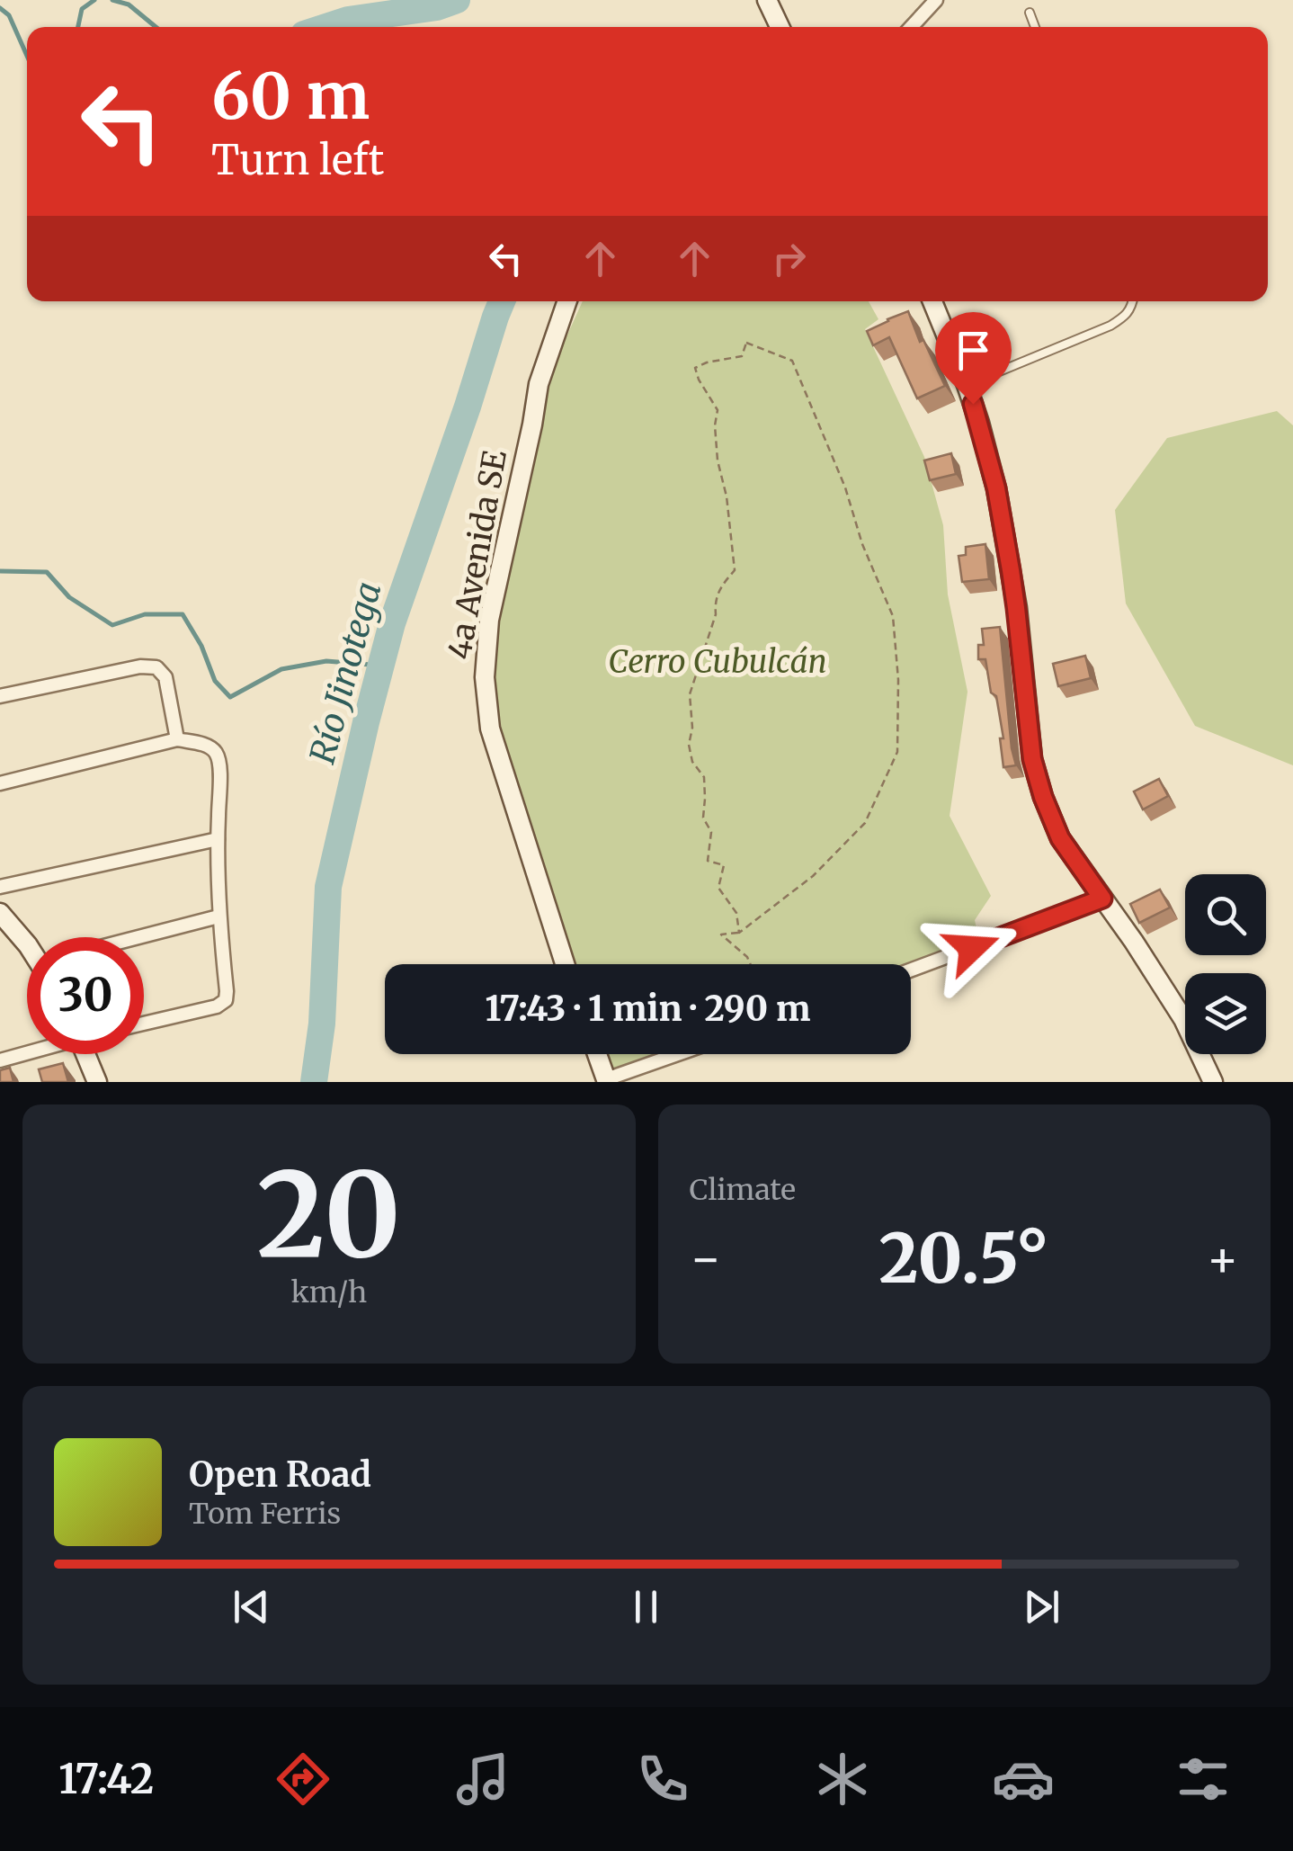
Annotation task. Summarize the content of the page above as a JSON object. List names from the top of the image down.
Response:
{
  "streets": {
    "main road": ["4a Avenida SE"]
  },
  "water": ["Río Jinotega"],
  "parks": ["Cerro Cubulcán"],
  "page": {
    "turn": ["60 m", "Turn left"],
    "limit": "30",
    "trip": "17:43 · 1 min · 290 m",
    "tile": [
      ["20", "km/h"],
      "Climate"
    ],
    "heat": ["−", "20.5°", "+"],
    "song": ["Open Road", "Tom Ferris"],
    "tabs": "17:42"
  }
}
